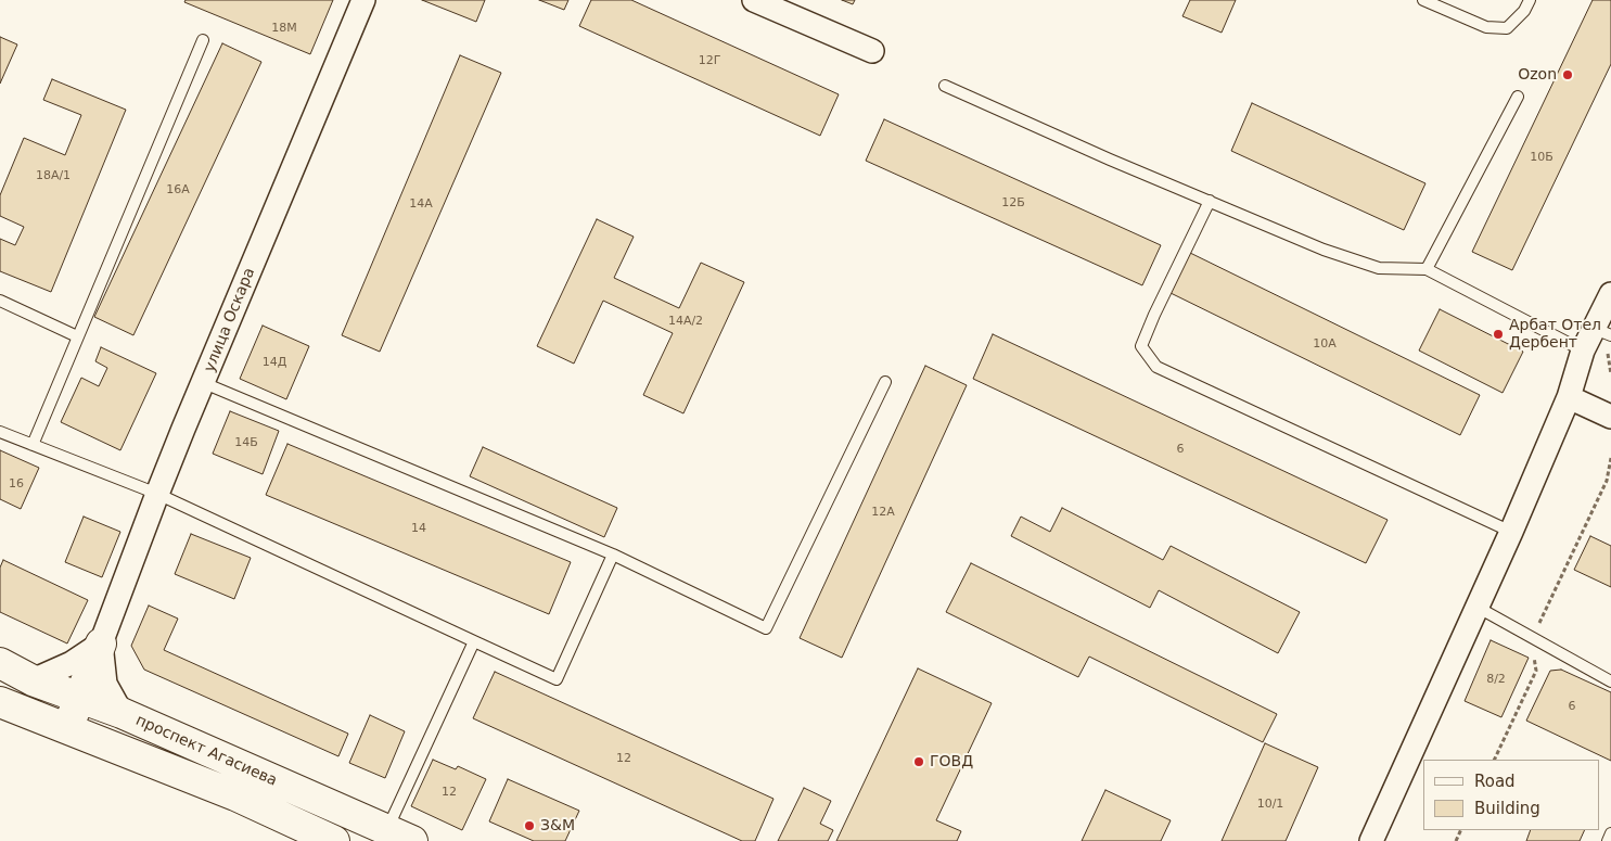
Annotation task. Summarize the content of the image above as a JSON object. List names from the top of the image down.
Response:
{
  "streets": {
    "main road": ["улица Оскара", "проспект Агасиева"]
  },
  "crossings": [
    ["улица Оскара", "проспект Агасиева"]
  ],
  "places": [
    "Ozon",
    "Арбат Отел Дербент",
    "ГОВД",
    "З&М"
  ],
  "house_numbers": [
    "18М",
    "12Г",
    "10Б",
    "18А/1",
    "16А",
    "12Б",
    "14А",
    "14А/2",
    "10А",
    "14Д",
    "14Б",
    "6",
    "16",
    "12А",
    "14",
    "8/2",
    "6",
    "12",
    "12",
    "10/1"
  ],
  "legend": ["Road", "Building"]
}
